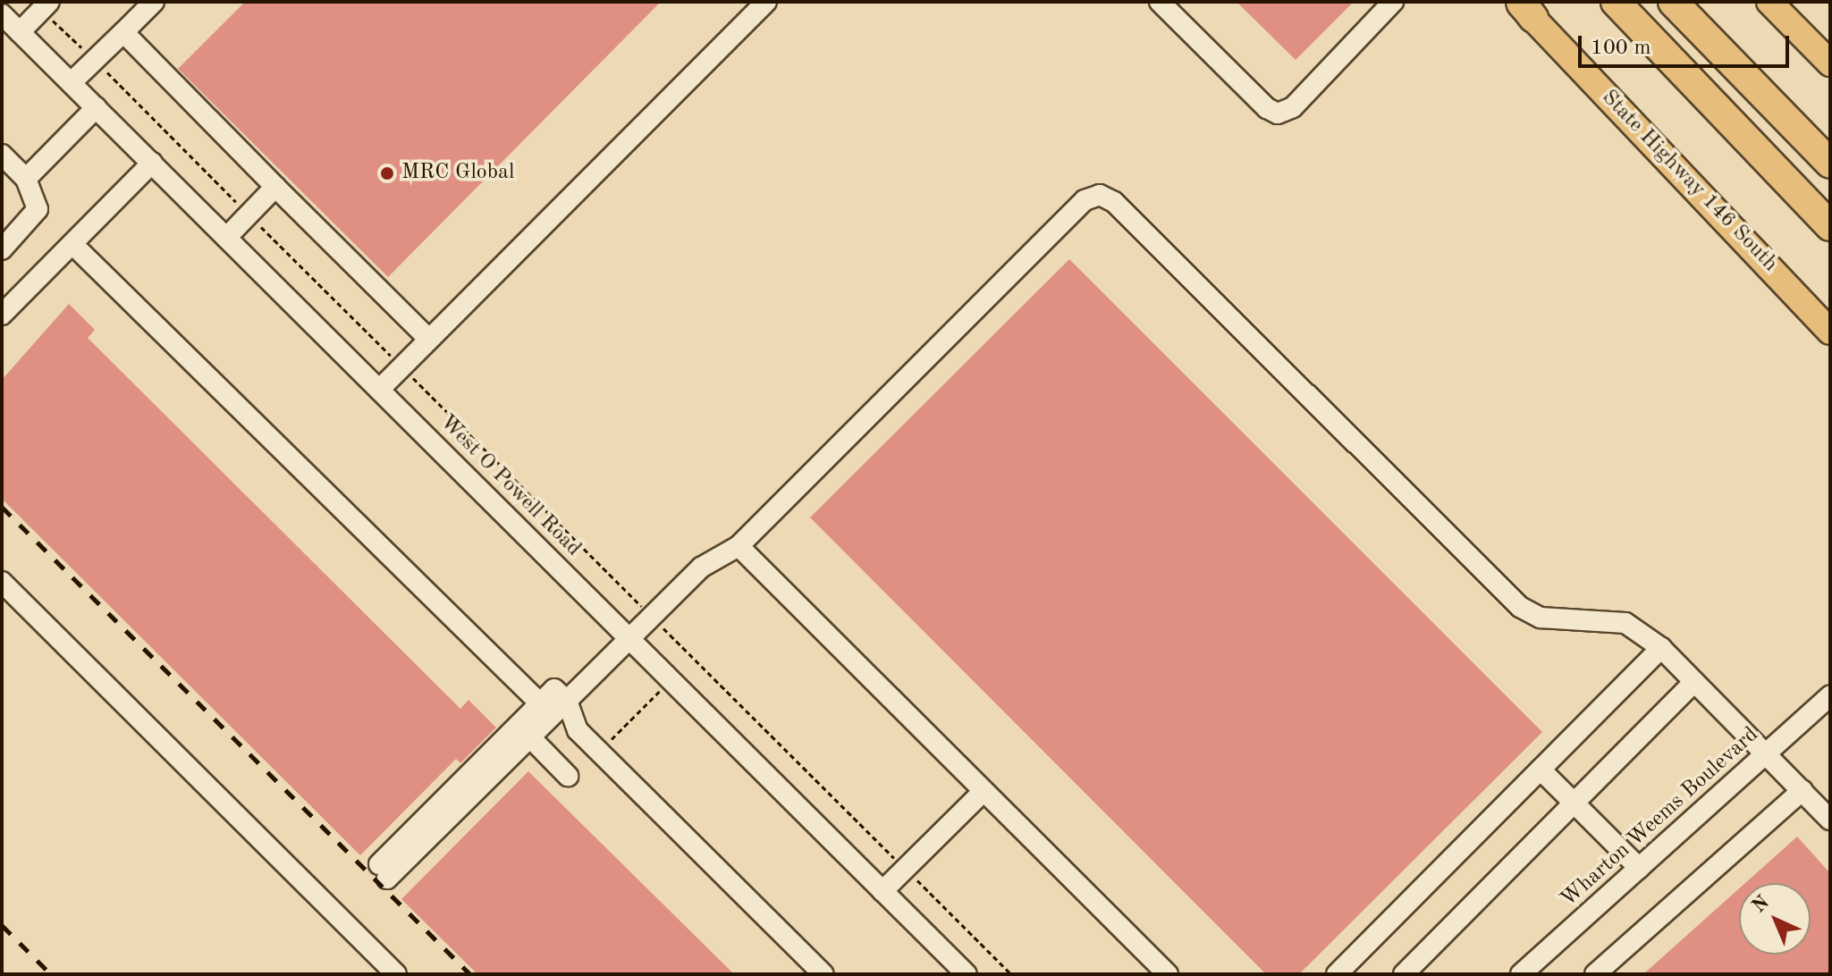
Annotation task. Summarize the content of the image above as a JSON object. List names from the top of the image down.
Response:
{
  "streets": {
    "main road": ["State Highway 146 South"],
    "street": ["West O Powell Road", "Wharton Weems Boulevard"]
  },
  "places": ["MRC Global"],
  "scale_bar": "100 m",
  "north": "top left"
}
